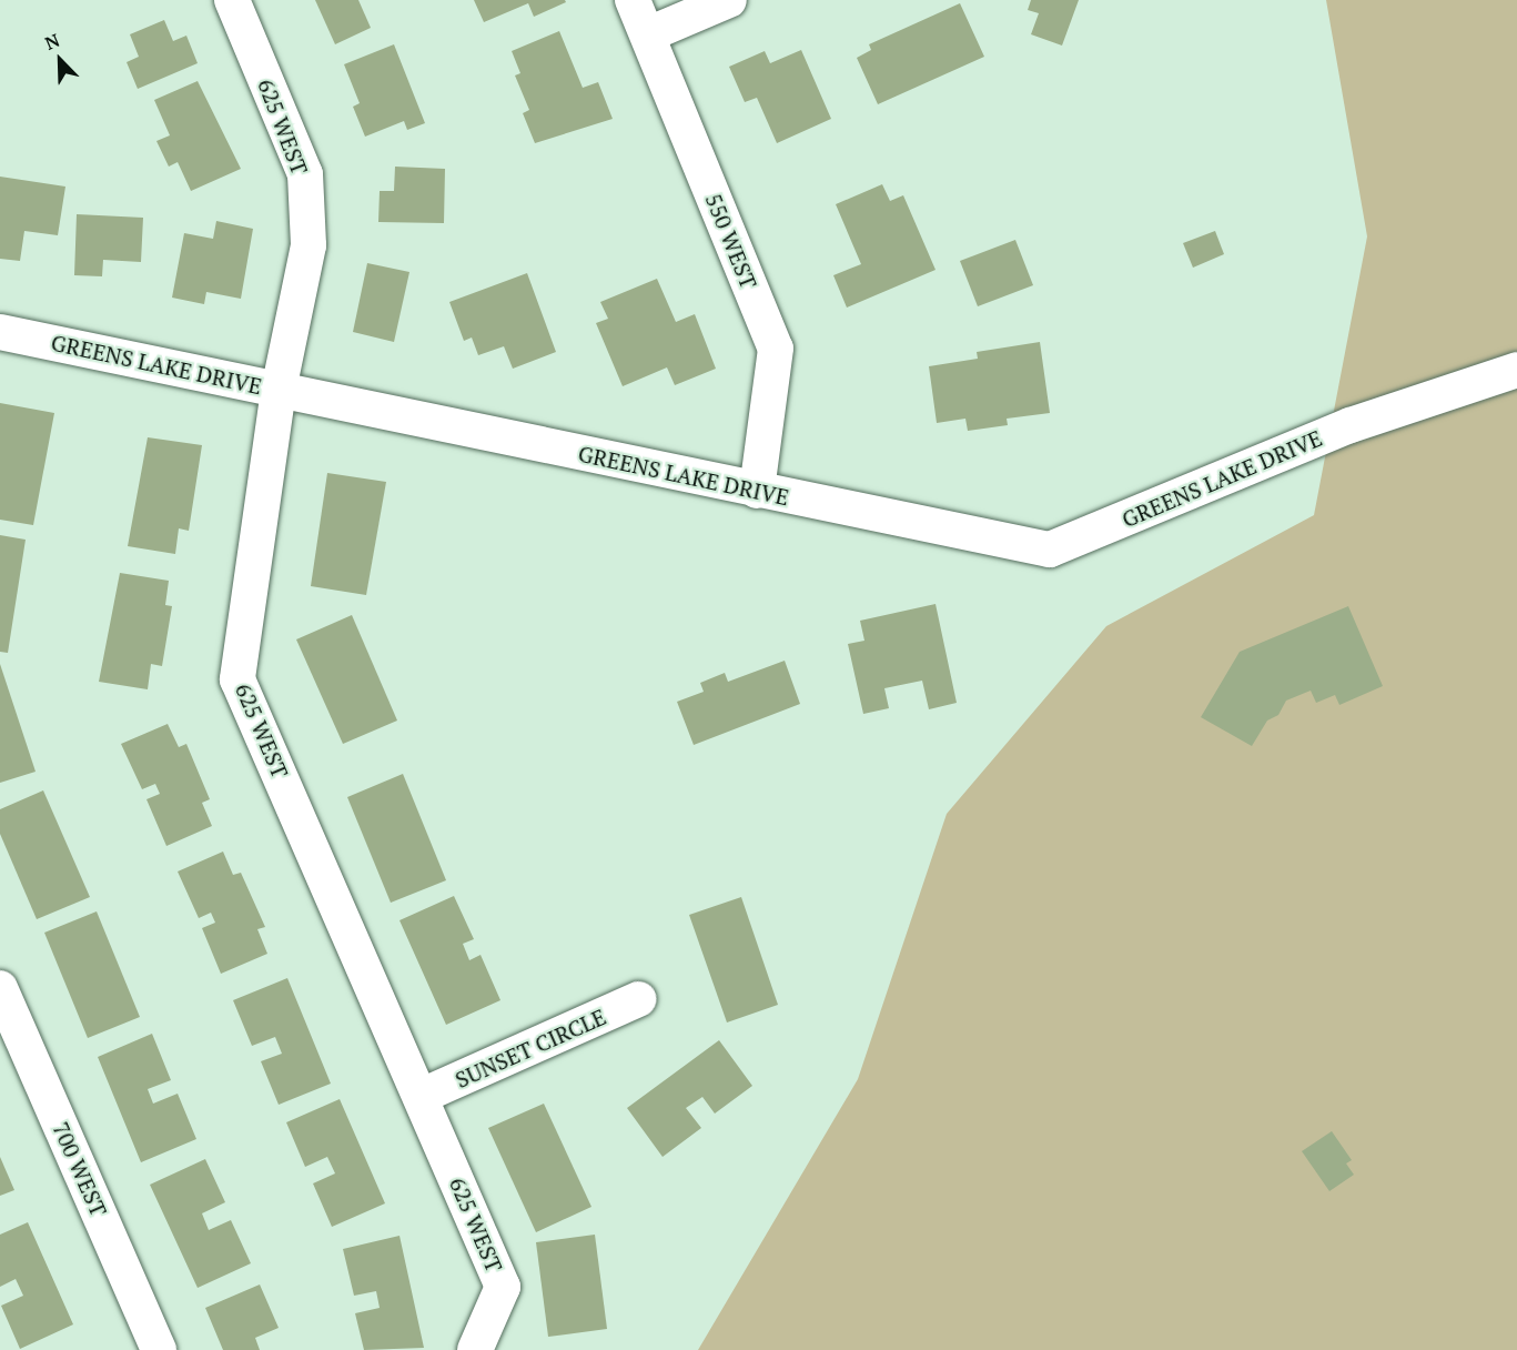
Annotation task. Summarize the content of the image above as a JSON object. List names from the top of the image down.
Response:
{
  "streets": {
    "street": [
      "625 WEST",
      "550 WEST",
      "GREENS LAKE DRIVE",
      "SUNSET CIRCLE",
      "700 WEST"
    ]
  },
  "crossings": [
    ["625 WEST", "GREENS LAKE DRIVE"],
    ["625 WEST", "SUNSET CIRCLE"],
    ["550 WEST", "GREENS LAKE DRIVE"]
  ],
  "north": "top left"
}
